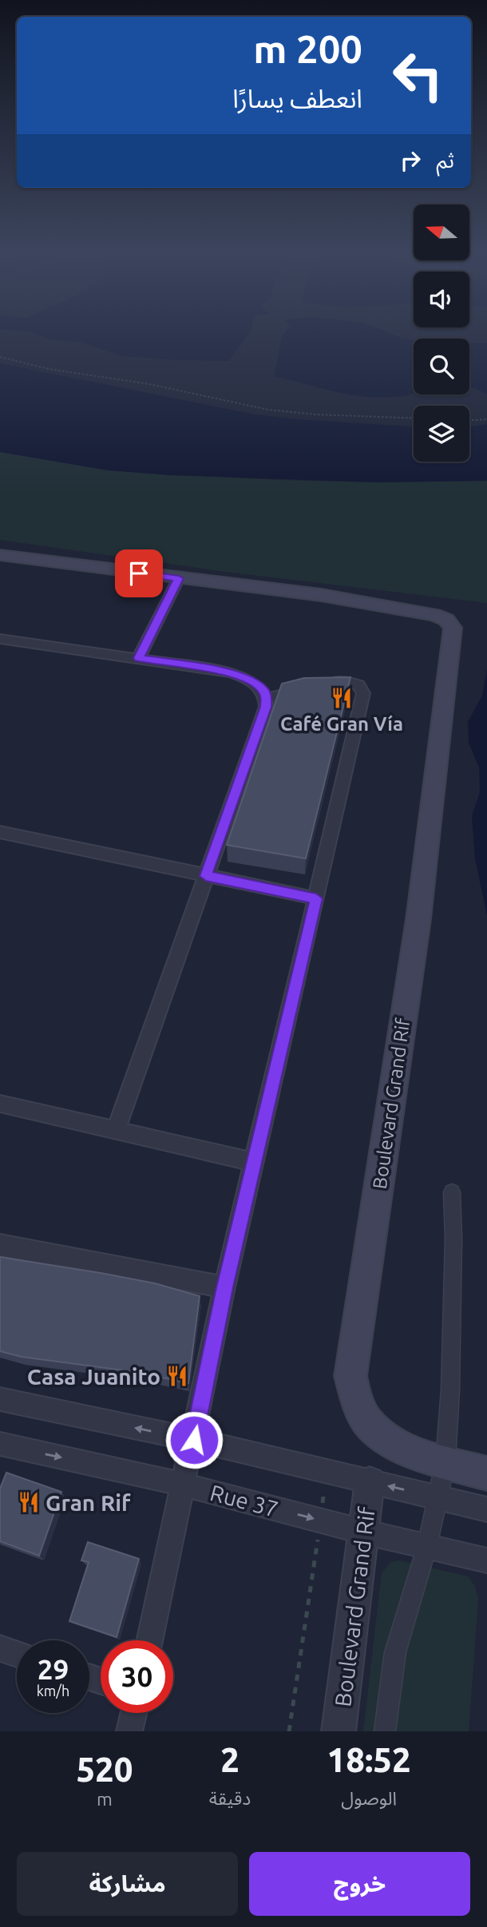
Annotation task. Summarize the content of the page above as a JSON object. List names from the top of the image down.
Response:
{
  "streets": {
    "main road": ["Boulevard Grand Rif"],
    "street": ["Rue 37"]
  },
  "crossings": [
    ["Boulevard Grand Rif", "Rue 37"]
  ],
  "places": {
    "restaurant": ["Café Gran Vía", "Casa Juanito", "Gran Rif"]
  },
  "north": "left",
  "page": {
    "turn": ["200 m", "انعطف يسارًا"],
    "then": "ثم",
    "speed": "29 km/h",
    "limit": "30",
    "eta": [
      "18:52",
      "الوصول",
      "2",
      "دقيقة",
      "520",
      "m"
    ],
    "buttons": ["خروج", "مشاركة"]
  }
}
